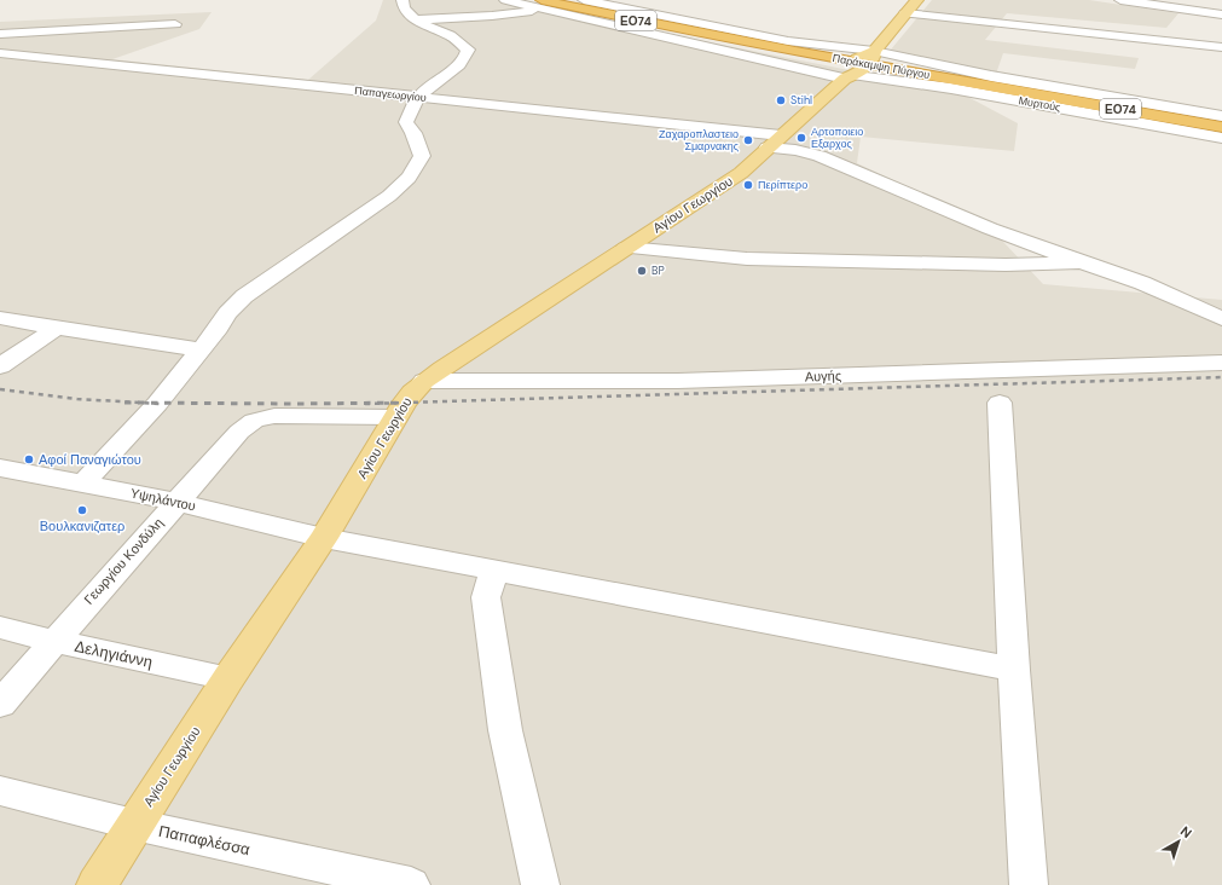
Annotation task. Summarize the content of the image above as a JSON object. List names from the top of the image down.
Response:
{
  "streets": {
    "highway": ["ΕΟ74", "Παράκαμψη Πύργου"],
    "main road": ["Αγίου Γεωργίου"],
    "street": [
      "Παπαγεωργίου",
      "Μυρτούς",
      "Αυγής",
      "Υψηλάντου",
      "Γεωργίου Κονδύλη",
      "Δεληγιάννη",
      "Παπαφλέσσα"
    ]
  },
  "crossings": [
    ["Παράκαμψη Πύργου", "Μυρτούς"],
    ["Παράκαμψη Πύργου", "Αγίου Γεωργίου"],
    ["Παπαγεωργίου", "Αγίου Γεωργίου"],
    ["Μυρτούς", "Αγίου Γεωργίου"],
    ["Αγίου Γεωργίου", "Αυγής"],
    ["Αγίου Γεωργίου", "Υψηλάντου"],
    ["Αγίου Γεωργίου", "Γεωργίου Κονδύλη"],
    ["Αγίου Γεωργίου", "Δεληγιάννη"],
    ["Αγίου Γεωργίου", "Παπαφλέσσα"],
    ["Υψηλάντου", "Γεωργίου Κονδύλη"],
    ["Γεωργίου Κονδύλη", "Δεληγιάννη"]
  ],
  "places": [
    "Stihl",
    "Αρτοποιειο Εξαρχος",
    "Ζαχαροπλαστειο Σμαρνακης",
    "Περίπτερο",
    "BP",
    "Αφοί Παναγιώτου",
    "Βουλκανιζατερ"
  ],
  "north": "top right"
}
